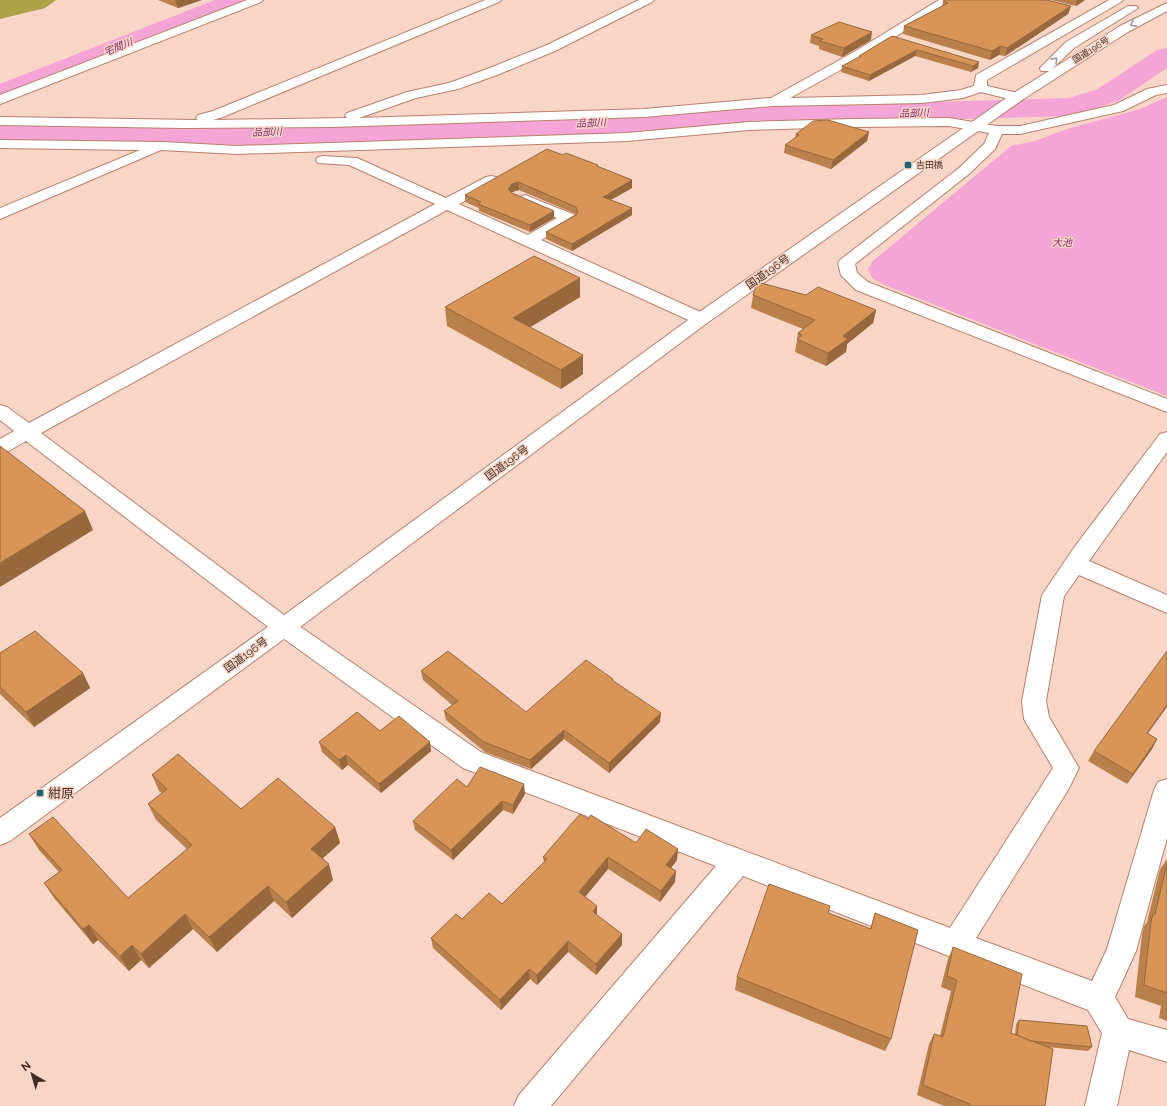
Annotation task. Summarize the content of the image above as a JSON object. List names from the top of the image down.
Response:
{
  "streets": {
    "main road": ["国道196号"]
  },
  "water": ["宅間川", "品部川", "大池"],
  "places": {
    "transit": ["吉田橋", "紺原"]
  },
  "north": "top left"
}
